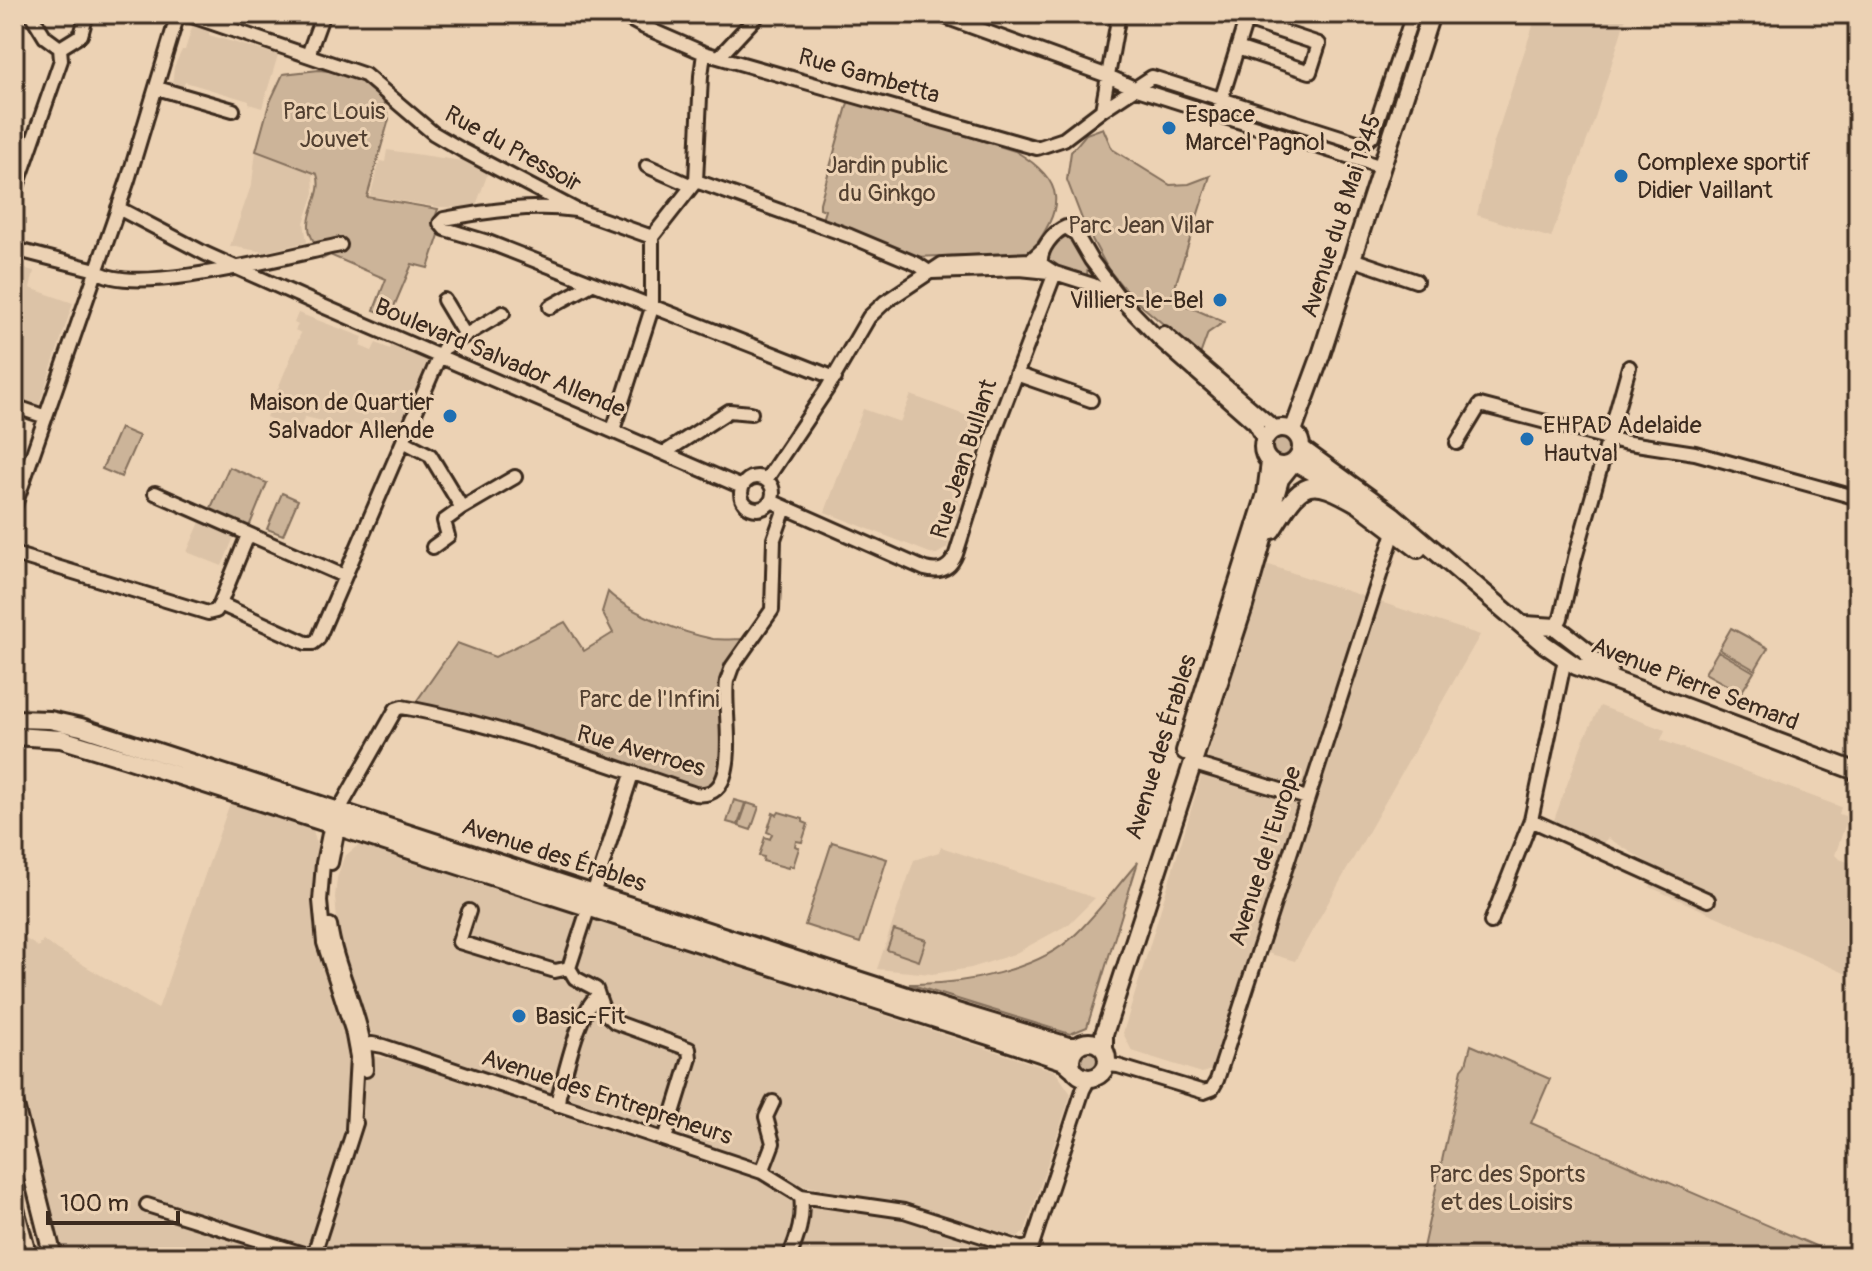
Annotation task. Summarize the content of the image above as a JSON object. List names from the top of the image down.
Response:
{
  "streets": {
    "main road": ["Avenue du 8 Mai 1945", "Avenue Pierre Semard", "Avenue des Érables"],
    "street": [
      "Rue Gambetta",
      "Rue du Pressoir",
      "Boulevard Salvador Allende",
      "Rue Jean Bullant",
      "Rue Averroes",
      "Avenue de l'Europe",
      "Avenue des Entrepreneurs"
    ]
  },
  "crossings": [
    ["Avenue du 8 Mai 1945", "Avenue des Érables"],
    ["Boulevard Salvador Allende", "Rue Jean Bullant"],
    ["Rue Jean Bullant", "Rue Averroes"],
    ["Avenue des Érables", "Rue Averroes"],
    ["Avenue des Érables", "Avenue de l'Europe"],
    ["Avenue des Érables", "Avenue des Entrepreneurs"],
    ["Avenue de l'Europe", "Avenue des Entrepreneurs"]
  ],
  "parks": [
    "Parc Louis Jouvet",
    "Jardin public du Ginkgo",
    "Parc Jean Vilar",
    "Parc de l'Infini",
    "Parc des Sports et des Loisirs"
  ],
  "places": [
    "Espace Marcel Pagnol",
    "Complexe sportif Didier Vaillant",
    "Villiers-le-Bel",
    "Maison de Quartier Salvador Allende",
    "EHPAD Adelaide Hautval",
    "Basic-Fit"
  ],
  "scale_bar": "100 m"
}
